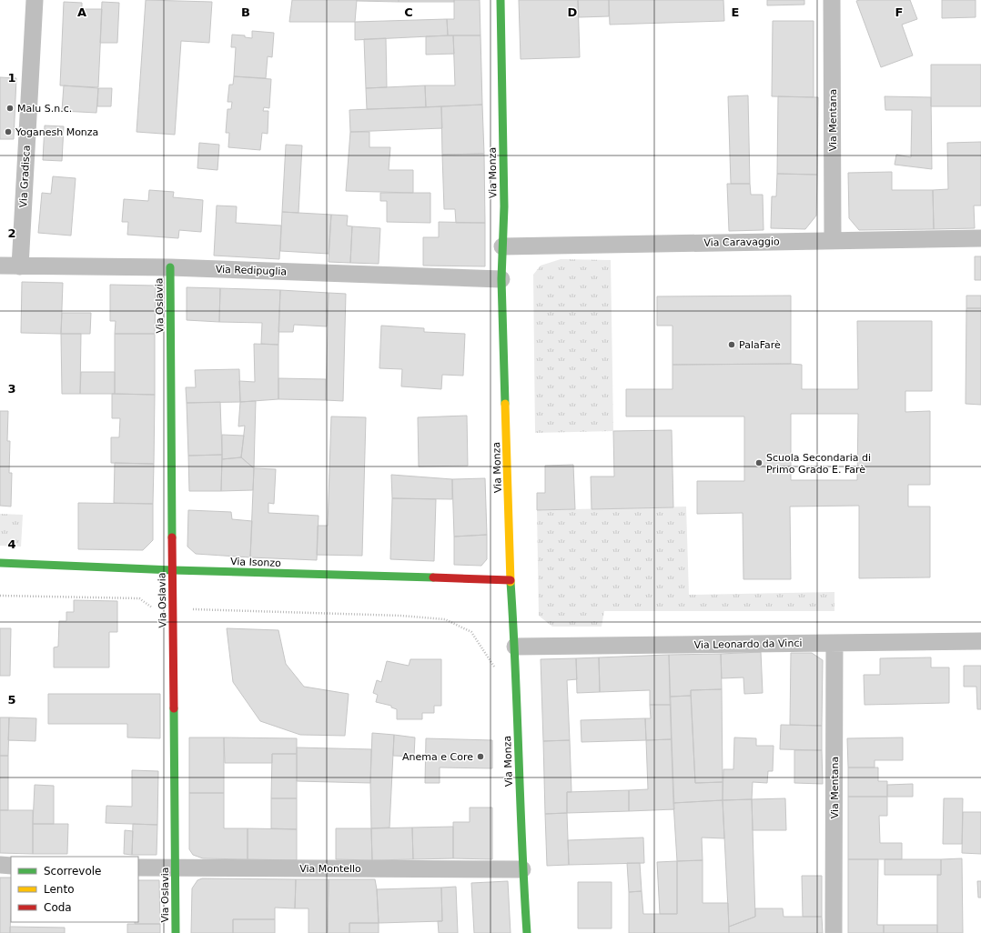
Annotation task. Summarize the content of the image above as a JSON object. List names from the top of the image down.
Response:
{
  "streets": {
    "street": [
      "Via Mentana",
      "Via Monza",
      "Via Gradisca",
      "Via Caravaggio",
      "Via Redipuglia",
      "Via Oslavia",
      "Via Isonzo",
      "Via Leonardo da Vinci",
      "Via Montello"
    ]
  },
  "crossings": [
    ["Via Mentana", "Via Caravaggio"],
    ["Via Mentana", "Via Leonardo da Vinci"],
    ["Via Monza", "Via Caravaggio"],
    ["Via Monza", "Via Redipuglia"],
    ["Via Monza", "Via Isonzo"],
    ["Via Monza", "Via Leonardo da Vinci"],
    ["Via Monza", "Via Montello"],
    ["Via Gradisca", "Via Redipuglia"],
    ["Via Redipuglia", "Via Oslavia"],
    ["Via Oslavia", "Via Isonzo"],
    ["Via Oslavia", "Via Montello"]
  ],
  "places": [
    "Malu S.n.c.",
    "Yoganesh Monza",
    "PalaFarè",
    "Scuola Secondaria di Primo Grado E. Farè",
    "Anema e Core"
  ],
  "legend": ["Scorrevole", "Lento", "Coda"],
  "grid": {
    "columns": [
      "A",
      "B",
      "C",
      "D",
      "E",
      "F"
    ],
    "rows": [
      "1",
      "2",
      "3",
      "4",
      "5"
    ]
  }
}
